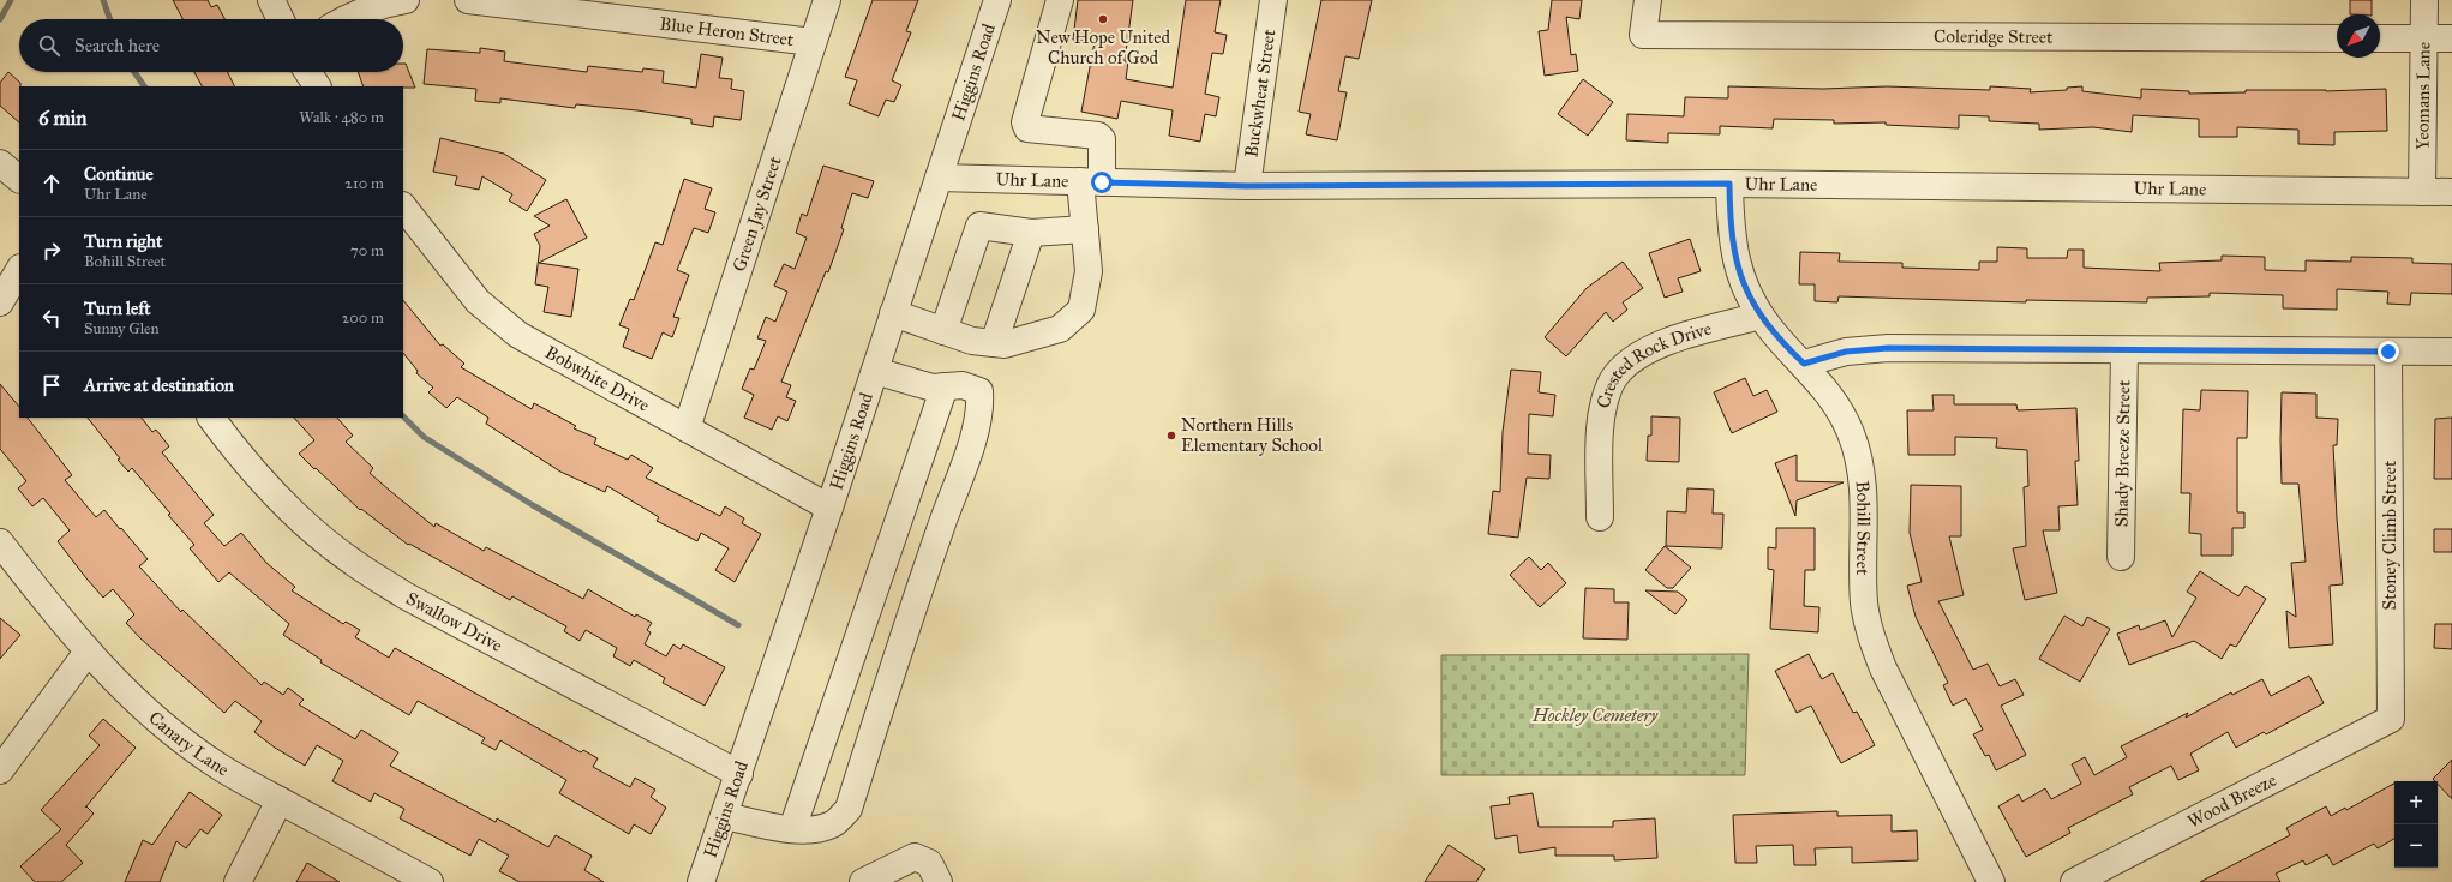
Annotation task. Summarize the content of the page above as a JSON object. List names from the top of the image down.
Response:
{
  "streets": {
    "street": [
      "Blue Heron Street",
      "Coleridge Street",
      "Higgins Road",
      "Buckwheat Street",
      "Yeomans Lane",
      "Uhr Lane",
      "Green Jay Street",
      "Crested Rock Drive",
      "Bobwhite Drive",
      "Shady Breeze Street",
      "Bohill Street",
      "Stoney Climb Street",
      "Swallow Drive",
      "Canary Lane",
      "Wood Breeze"
    ]
  },
  "crossings": [
    ["Blue Heron Street", "Green Jay Street"],
    ["Higgins Road", "Uhr Lane"],
    ["Higgins Road", "Bobwhite Drive"],
    ["Higgins Road", "Swallow Drive"],
    ["Buckwheat Street", "Uhr Lane"],
    ["Yeomans Lane", "Uhr Lane"],
    ["Uhr Lane", "Bohill Street"],
    ["Green Jay Street", "Bobwhite Drive"],
    ["Crested Rock Drive", "Bohill Street"],
    ["Stoney Climb Street", "Wood Breeze"]
  ],
  "parks": ["Hockley Cemetery"],
  "places": ["New Hope United Church of God", "Northern Hills Elementary School"],
  "north": "bottom left",
  "page": {
    "search": "Search here",
    "heading": ["6 min", "Walk · 480 m"],
    "list": [
      ["Continue", "Uhr Lane", "210 m"],
      ["Turn right", "Bohill Street", "70 m"],
      ["Turn left", "Sunny Glen", "200 m"],
      "Arrive at destination"
    ],
    "map_buttons": ["+", "−"]
  }
}
